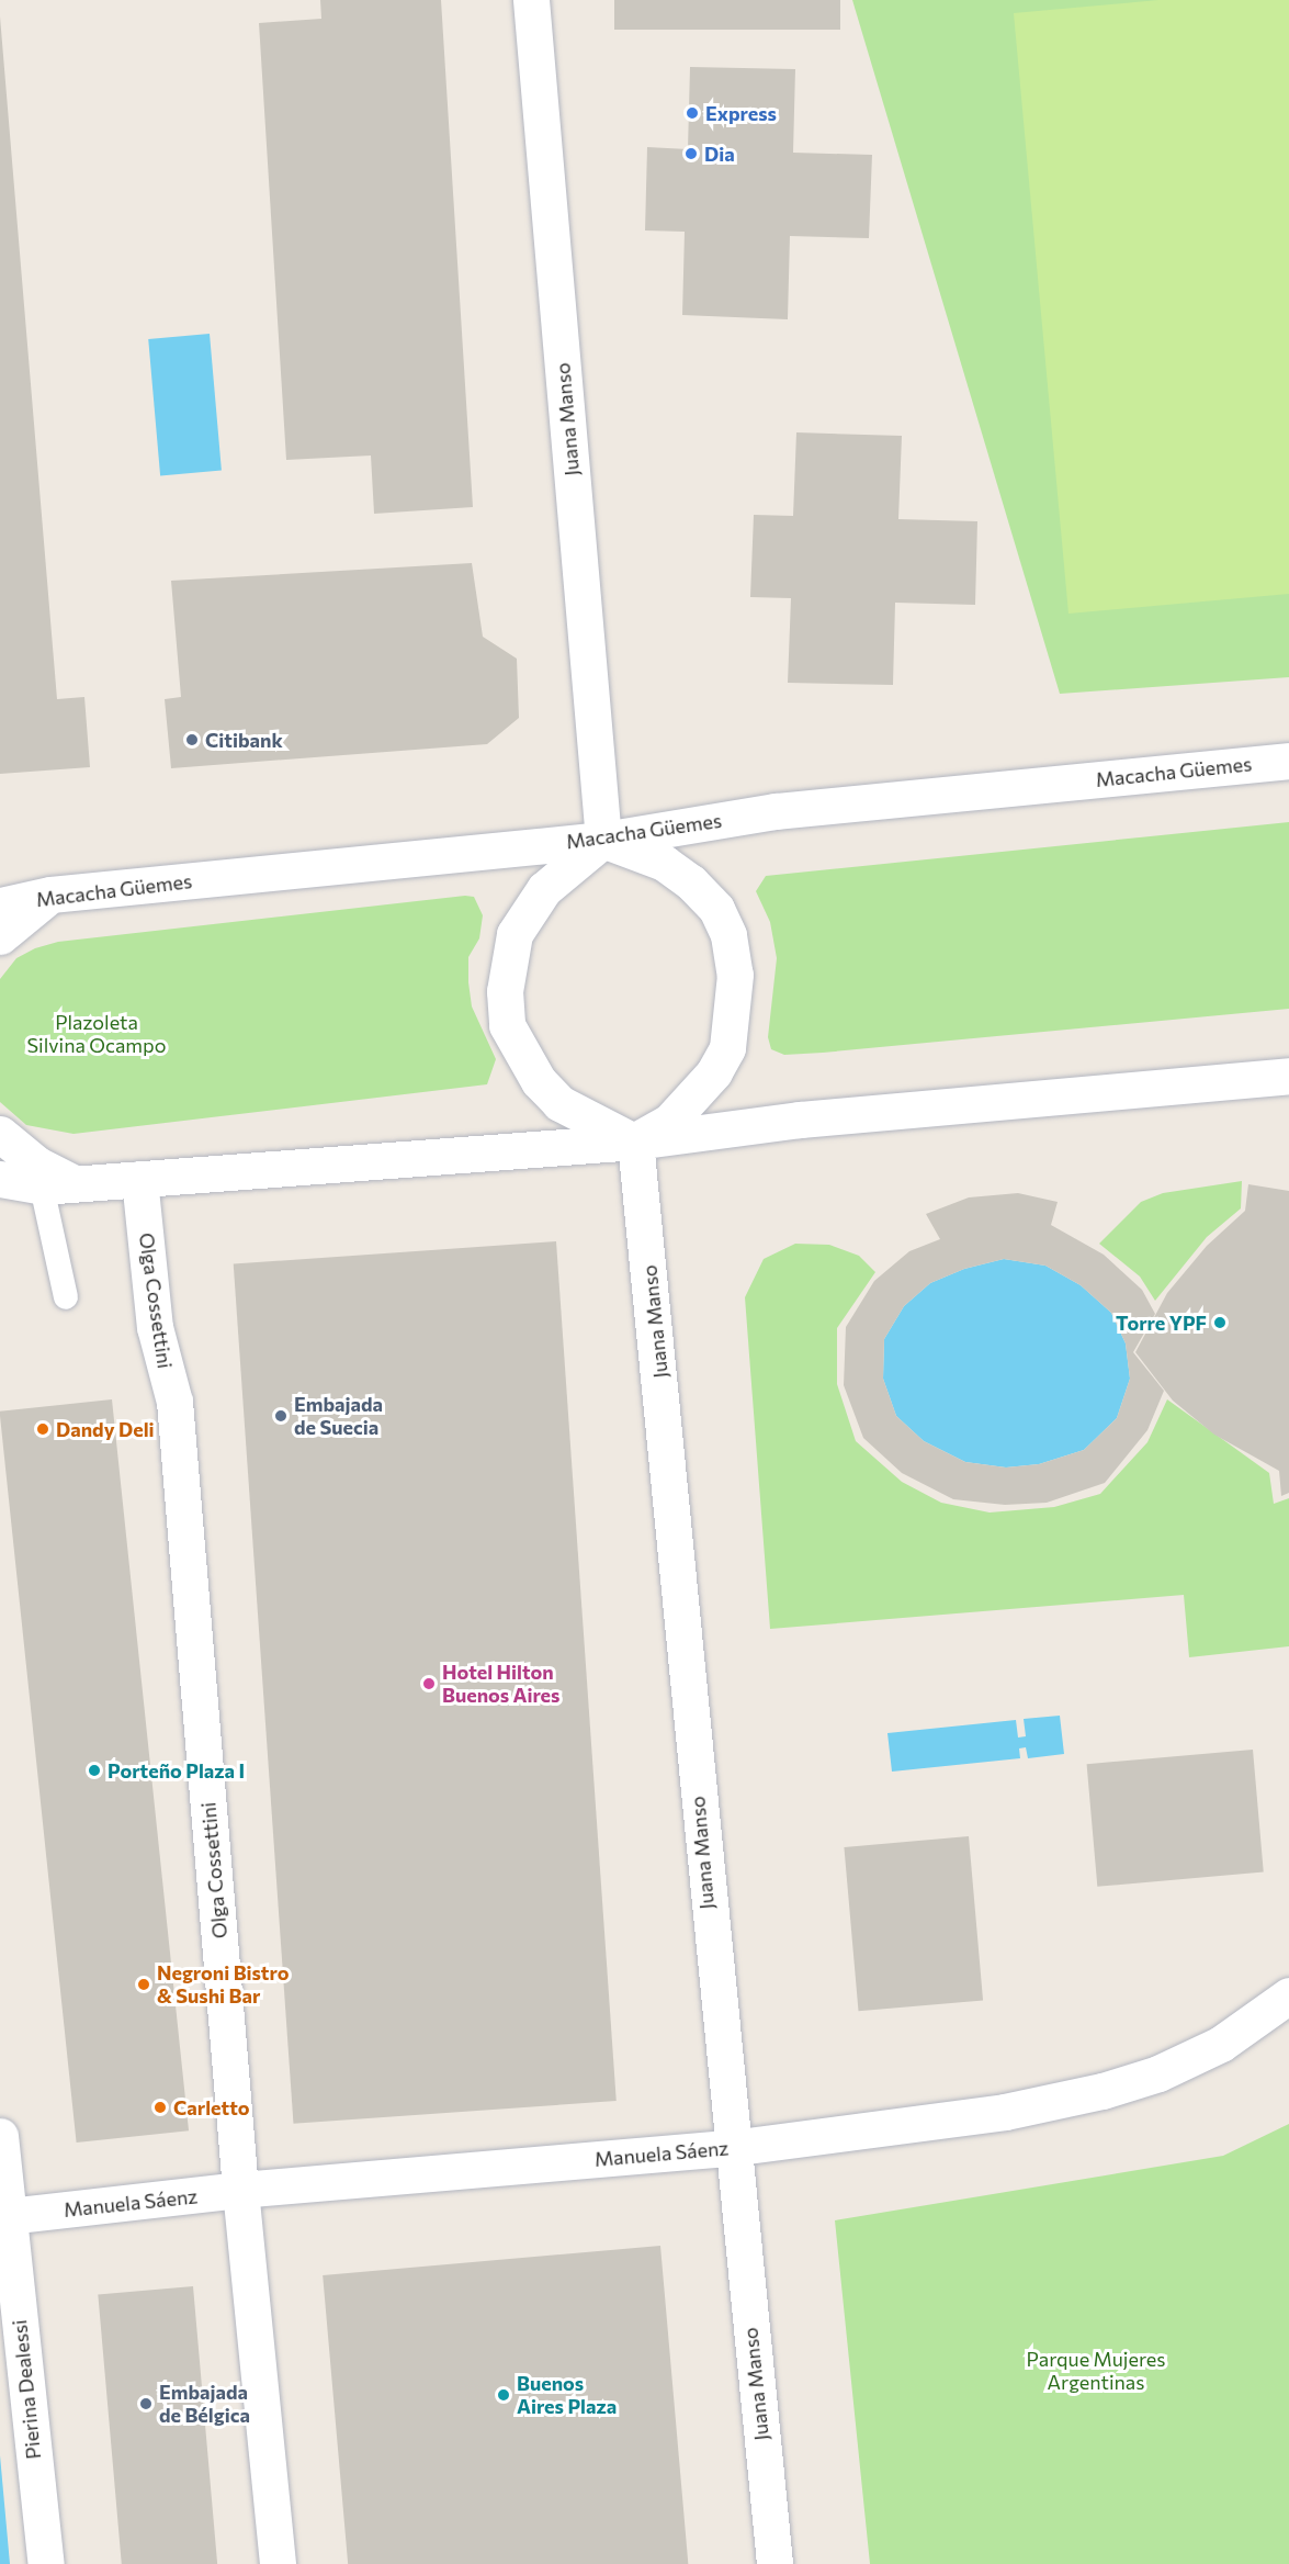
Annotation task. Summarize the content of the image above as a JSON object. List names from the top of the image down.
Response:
{
  "streets": {
    "street": [
      "Juana Manso",
      "Macacha Güemes",
      "Olga Cossettini",
      "Manuela Sáenz",
      "Pierina Dealessi"
    ]
  },
  "crossings": [
    ["Juana Manso", "Macacha Güemes"],
    ["Juana Manso", "Manuela Sáenz"],
    ["Olga Cossettini", "Manuela Sáenz"],
    ["Manuela Sáenz", "Pierina Dealessi"]
  ],
  "parks": ["Plazoleta Silvina Ocampo", "Parque Mujeres Argentinas"],
  "places": [
    "Express",
    "Dia",
    "Citibank",
    "Torre YPF",
    "Embajada de Suecia",
    "Dandy Deli",
    "Hotel Hilton Buenos Aires",
    "Porteño Plaza I",
    "Negroni Bistro & Sushi Bar",
    "Carletto",
    "Buenos Aires Plaza",
    "Embajada de Bélgica"
  ]
}
